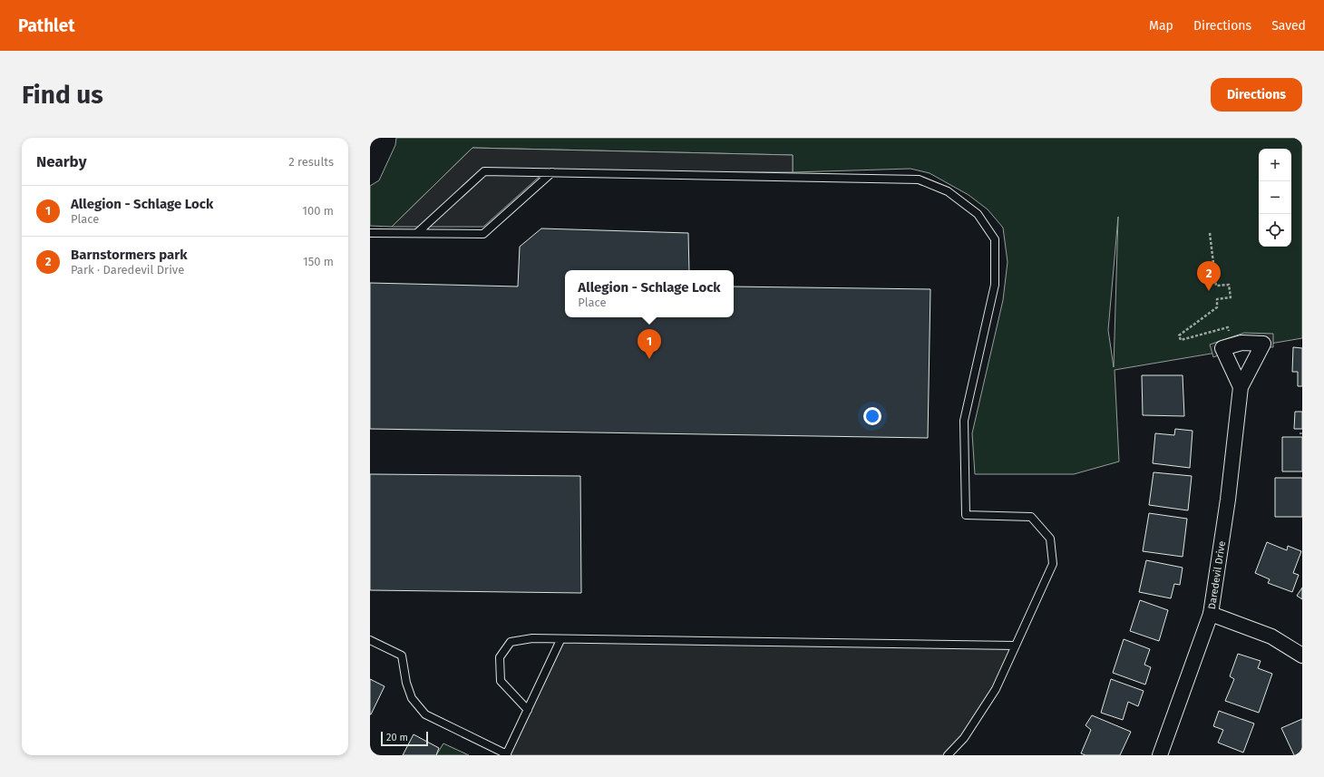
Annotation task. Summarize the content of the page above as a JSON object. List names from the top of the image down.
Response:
{
  "streets": {
    "street": ["Daredevil Drive"]
  },
  "scale_bar": "20 m",
  "page": {
    "header": "Pathlet",
    "nav": ["Map", "Directions", "Saved"],
    "buttons": "Directions",
    "title": "Find us",
    "heading": ["Nearby", "2 results"],
    "map_buttons": ["+", "−"],
    "list": [
      {
        "mark": "1",
        "name": "Allegion - Schlage Lock",
        "note": "Place",
        "value": "100 m"
      },
      {
        "mark": "2",
        "name": "Barnstormers park",
        "note": "Park · Daredevil Drive",
        "value": "150 m"
      }
    ],
    "pins": ["2", "1"],
    "popup": ["Allegion - Schlage Lock", "Place"],
    "scale": "20 m"
  }
}
